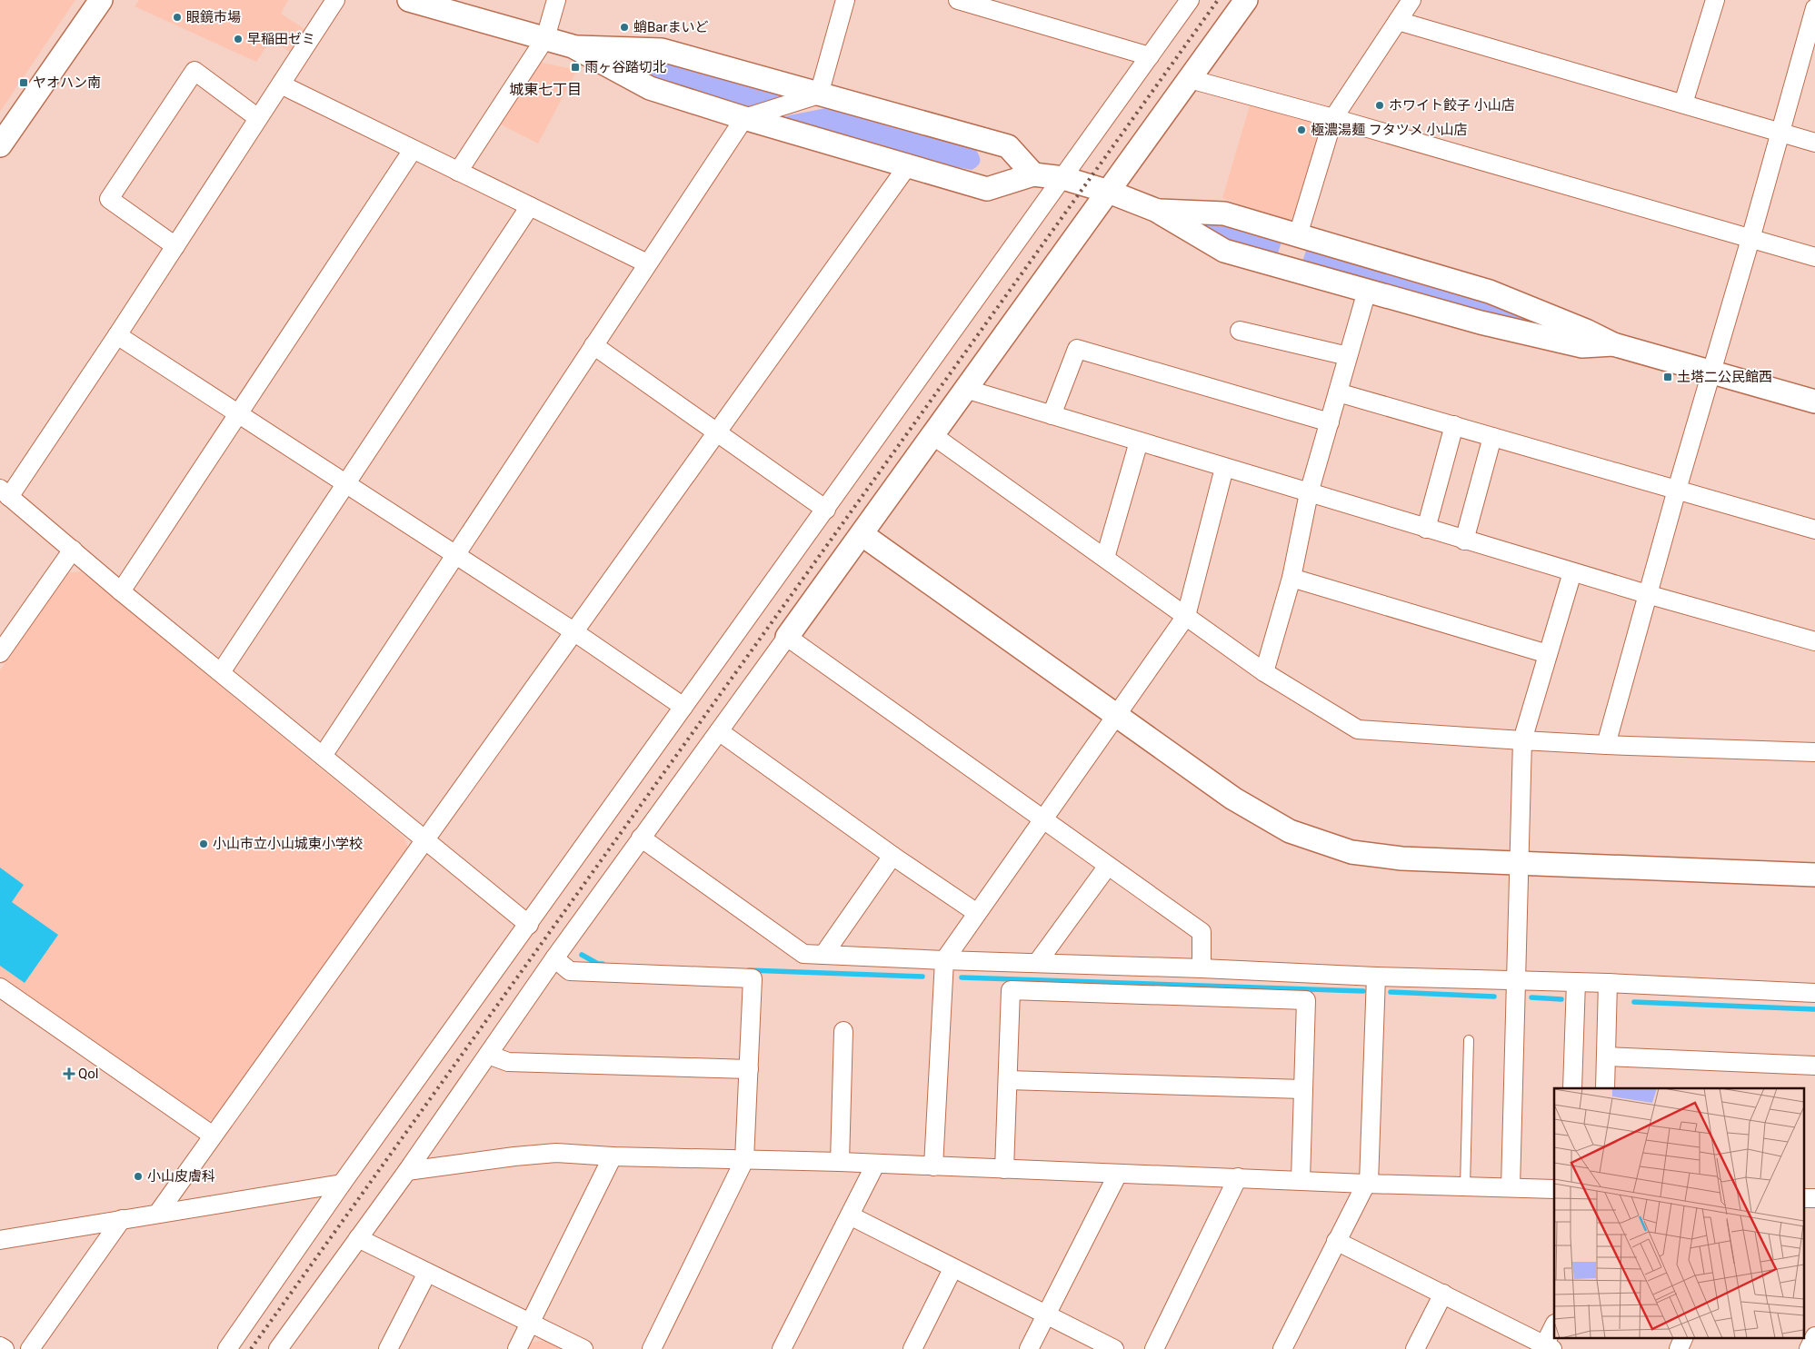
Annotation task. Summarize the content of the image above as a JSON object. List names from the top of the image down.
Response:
{
  "districts": ["城東七丁目"],
  "places": {
    "other": [
      "眼鏡市場",
      "蛸Barまいど",
      "早稲田ゼミ",
      "ホワイト餃子 小山店",
      "極濃湯麺 フタツメ 小山店",
      "小山市立小山城東小学校",
      "小山皮膚科"
    ],
    "transit": ["雨ヶ谷踏切北", "ヤオハン南", "土塔二公民館西"],
    "health": ["Qol"]
  }
}
